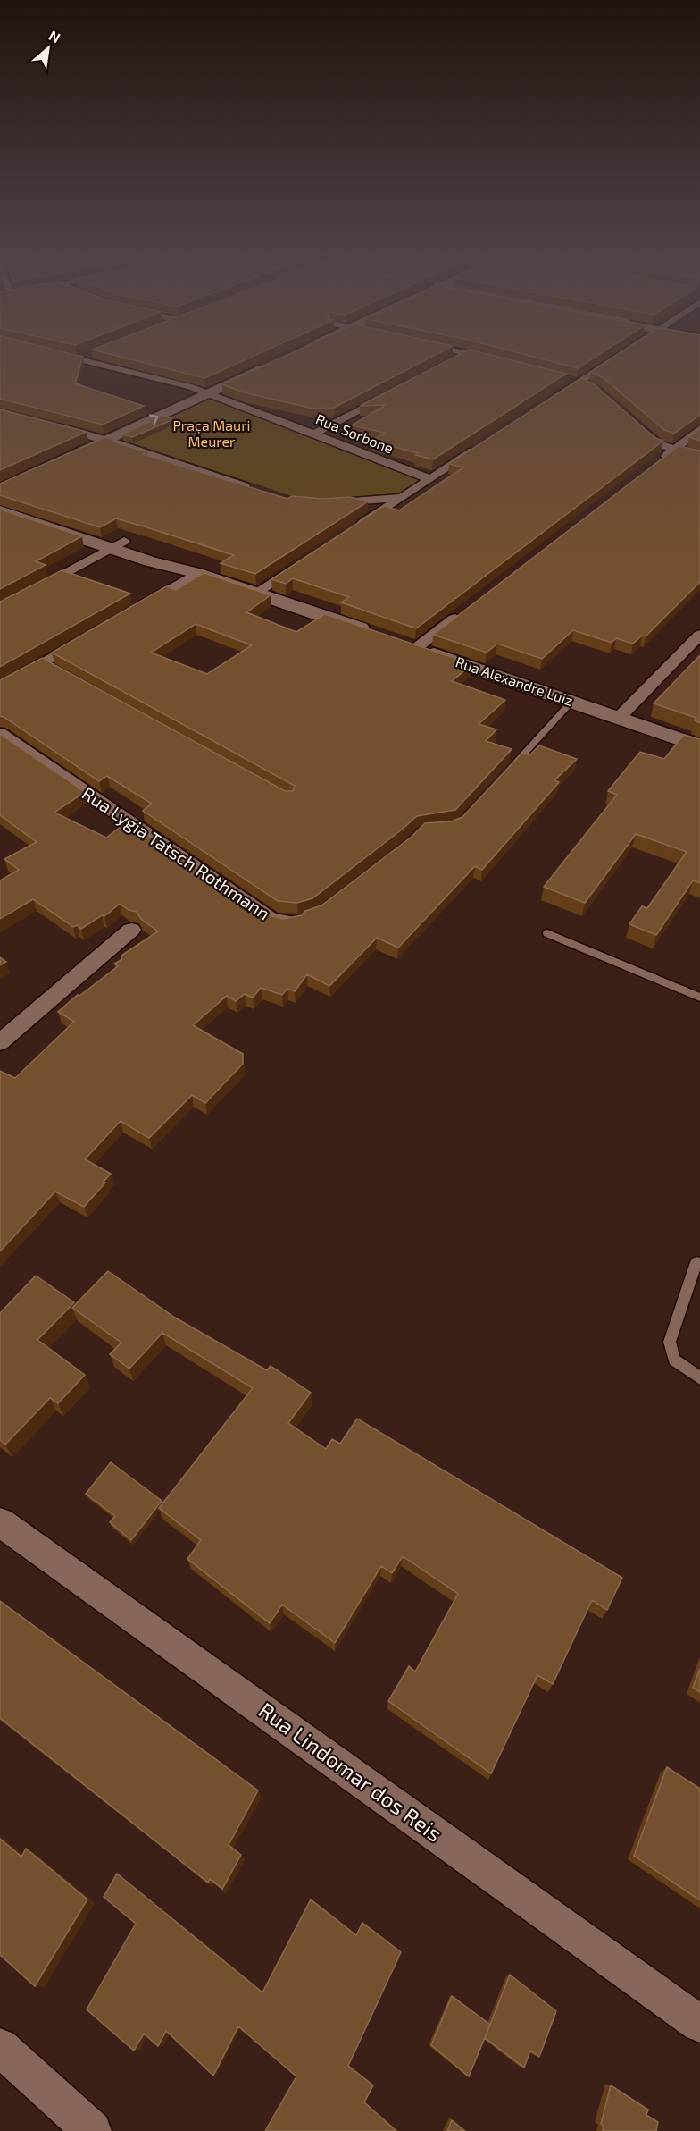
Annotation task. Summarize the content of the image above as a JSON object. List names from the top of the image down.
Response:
{
  "streets": {
    "main road": ["Rua Alexandre Luiz"],
    "street": ["Rua Sorbone", "Rua Lygia Tatsch Rothmann", "Rua Lindomar dos Reis"]
  },
  "parks": ["Praça Mauri Meurer"],
  "north": "top right"
}
